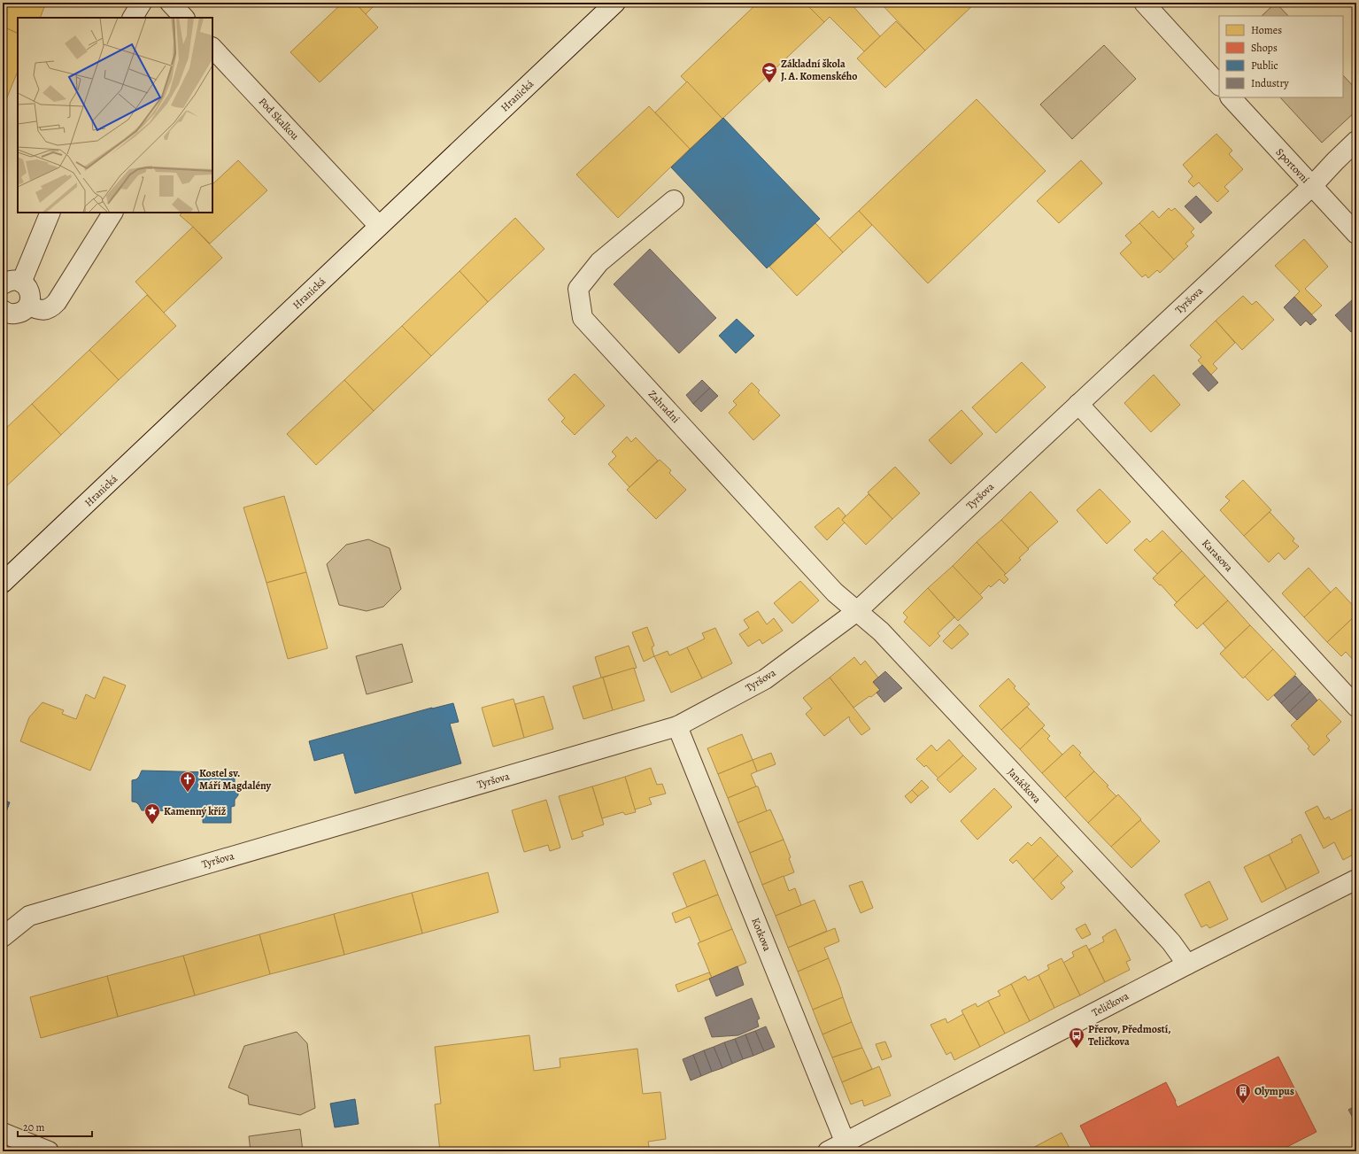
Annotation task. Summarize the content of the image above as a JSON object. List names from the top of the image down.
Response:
{
  "streets": {
    "street": [
      "Hranická",
      "Pod Skalkou",
      "Sportovní",
      "Tyršova",
      "Zahradní",
      "Karasova",
      "Janáčkova",
      "Kotkova",
      "Teličkova"
    ]
  },
  "crossings": [
    ["Hranická", "Pod Skalkou"],
    ["Sportovní", "Tyršova"],
    ["Tyršova", "Zahradní"],
    ["Tyršova", "Karasova"],
    ["Tyršova", "Janáčkova"],
    ["Tyršova", "Kotkova"],
    ["Zahradní", "Janáčkova"],
    ["Janáčkova", "Teličkova"],
    ["Kotkova", "Teličkova"]
  ],
  "places": {
    "school or university": ["Základní škola J. A. Komenského"],
    "church": ["Kostel sv. Máří Magdalény"],
    "place": ["Kamenný kříž"],
    "bus stop": ["Přerov, Předmostí, Teličkova"],
    "building": ["Olympus"]
  },
  "legend": [
    "Homes",
    "Shops",
    "Public",
    "Industry"
  ],
  "scale_bar": "20 m"
}
